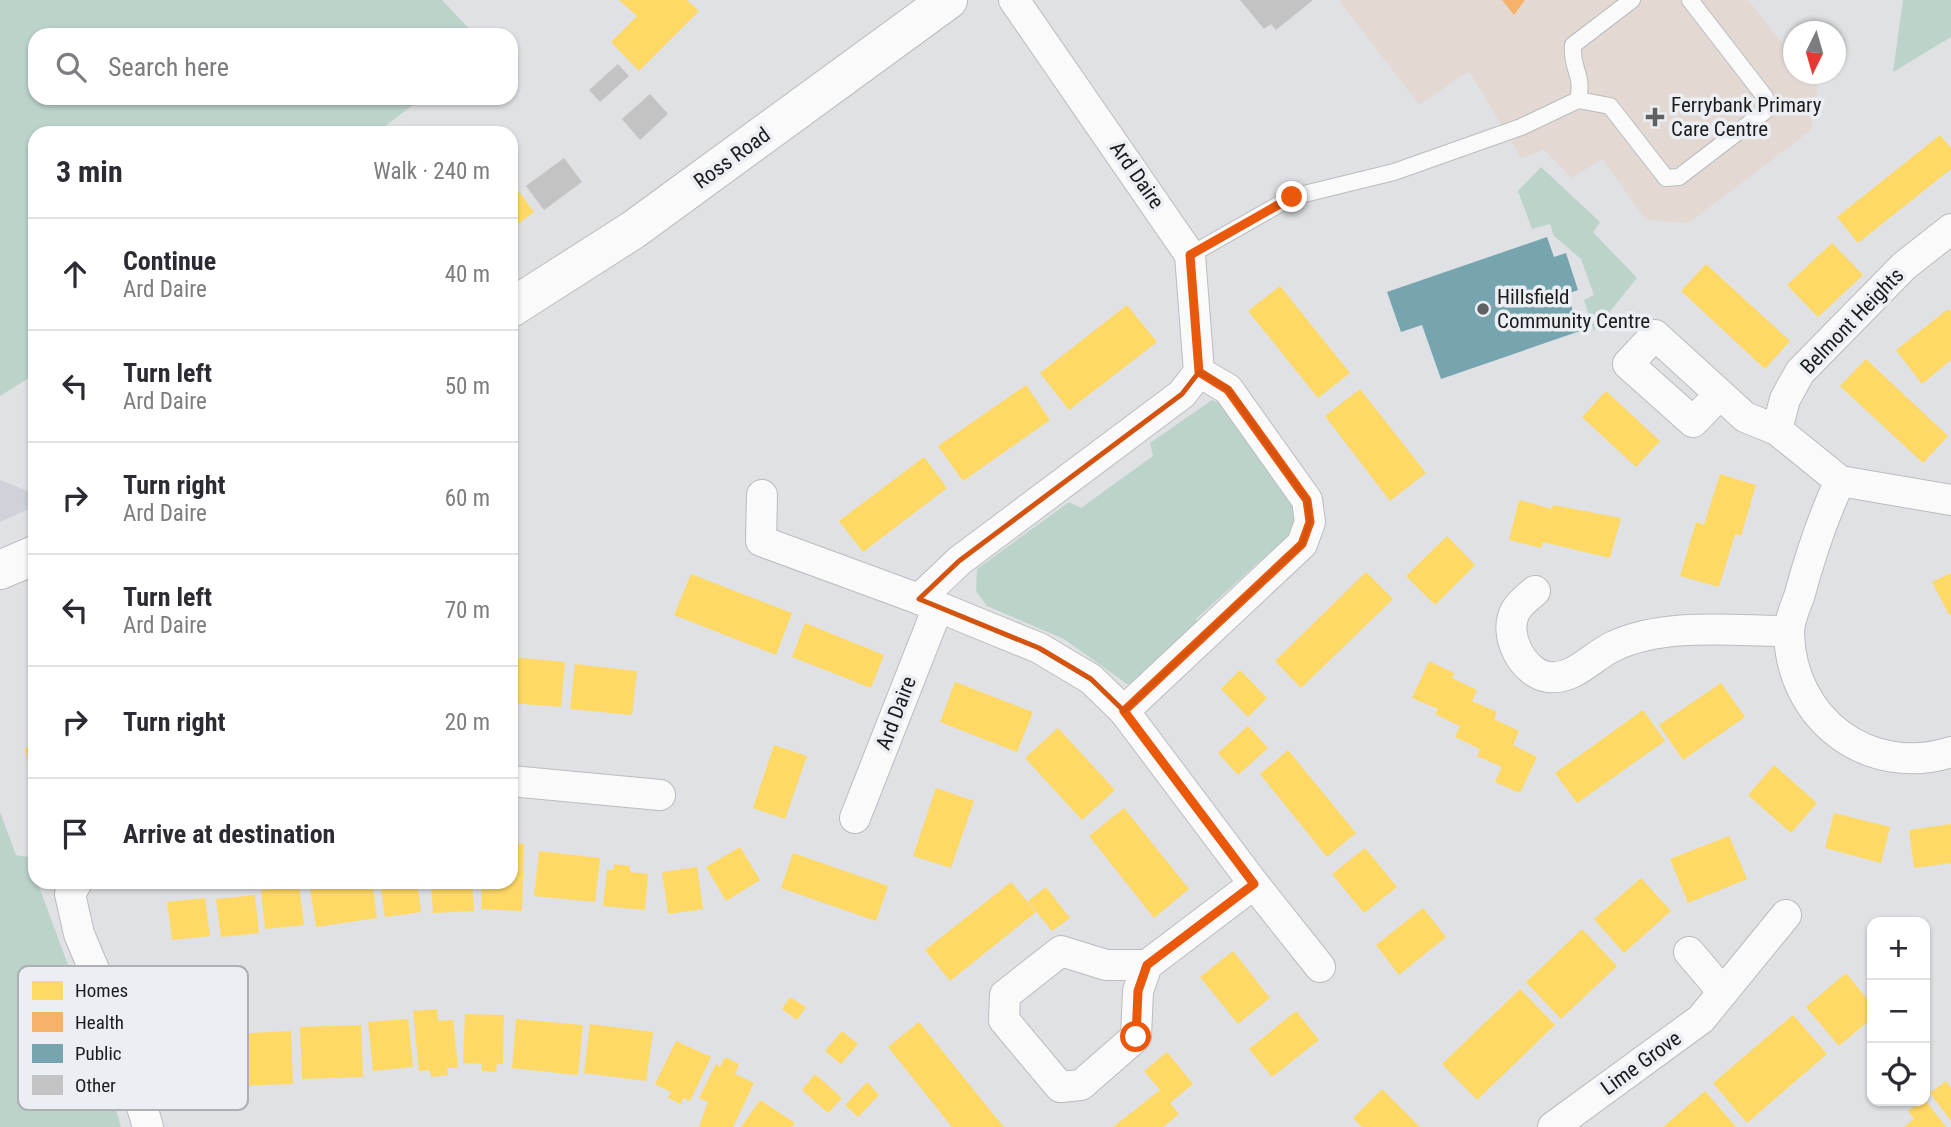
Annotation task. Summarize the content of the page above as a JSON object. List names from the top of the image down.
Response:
{
  "streets": {
    "main road": ["Ross Road"],
    "street": ["Ard Daire", "Belmont Heights", "Lime Grove"]
  },
  "places": {
    "health": ["Ferrybank Primary Care Centre"],
    "other": ["Hillsfield Community Centre"]
  },
  "legend": [
    "Homes",
    "Health",
    "Public",
    "Other"
  ],
  "north": "bottom",
  "page": {
    "search": "Search here",
    "heading": ["3 min", "Walk · 240 m"],
    "list": [
      ["Continue", "Ard Daire", "40 m"],
      ["Turn left", "Ard Daire", "50 m"],
      ["Turn right", "Ard Daire", "60 m"],
      ["Turn left", "Ard Daire", "70 m"],
      ["Turn right", "20 m"],
      "Arrive at destination"
    ],
    "map_buttons": ["+", "−"]
  }
}
